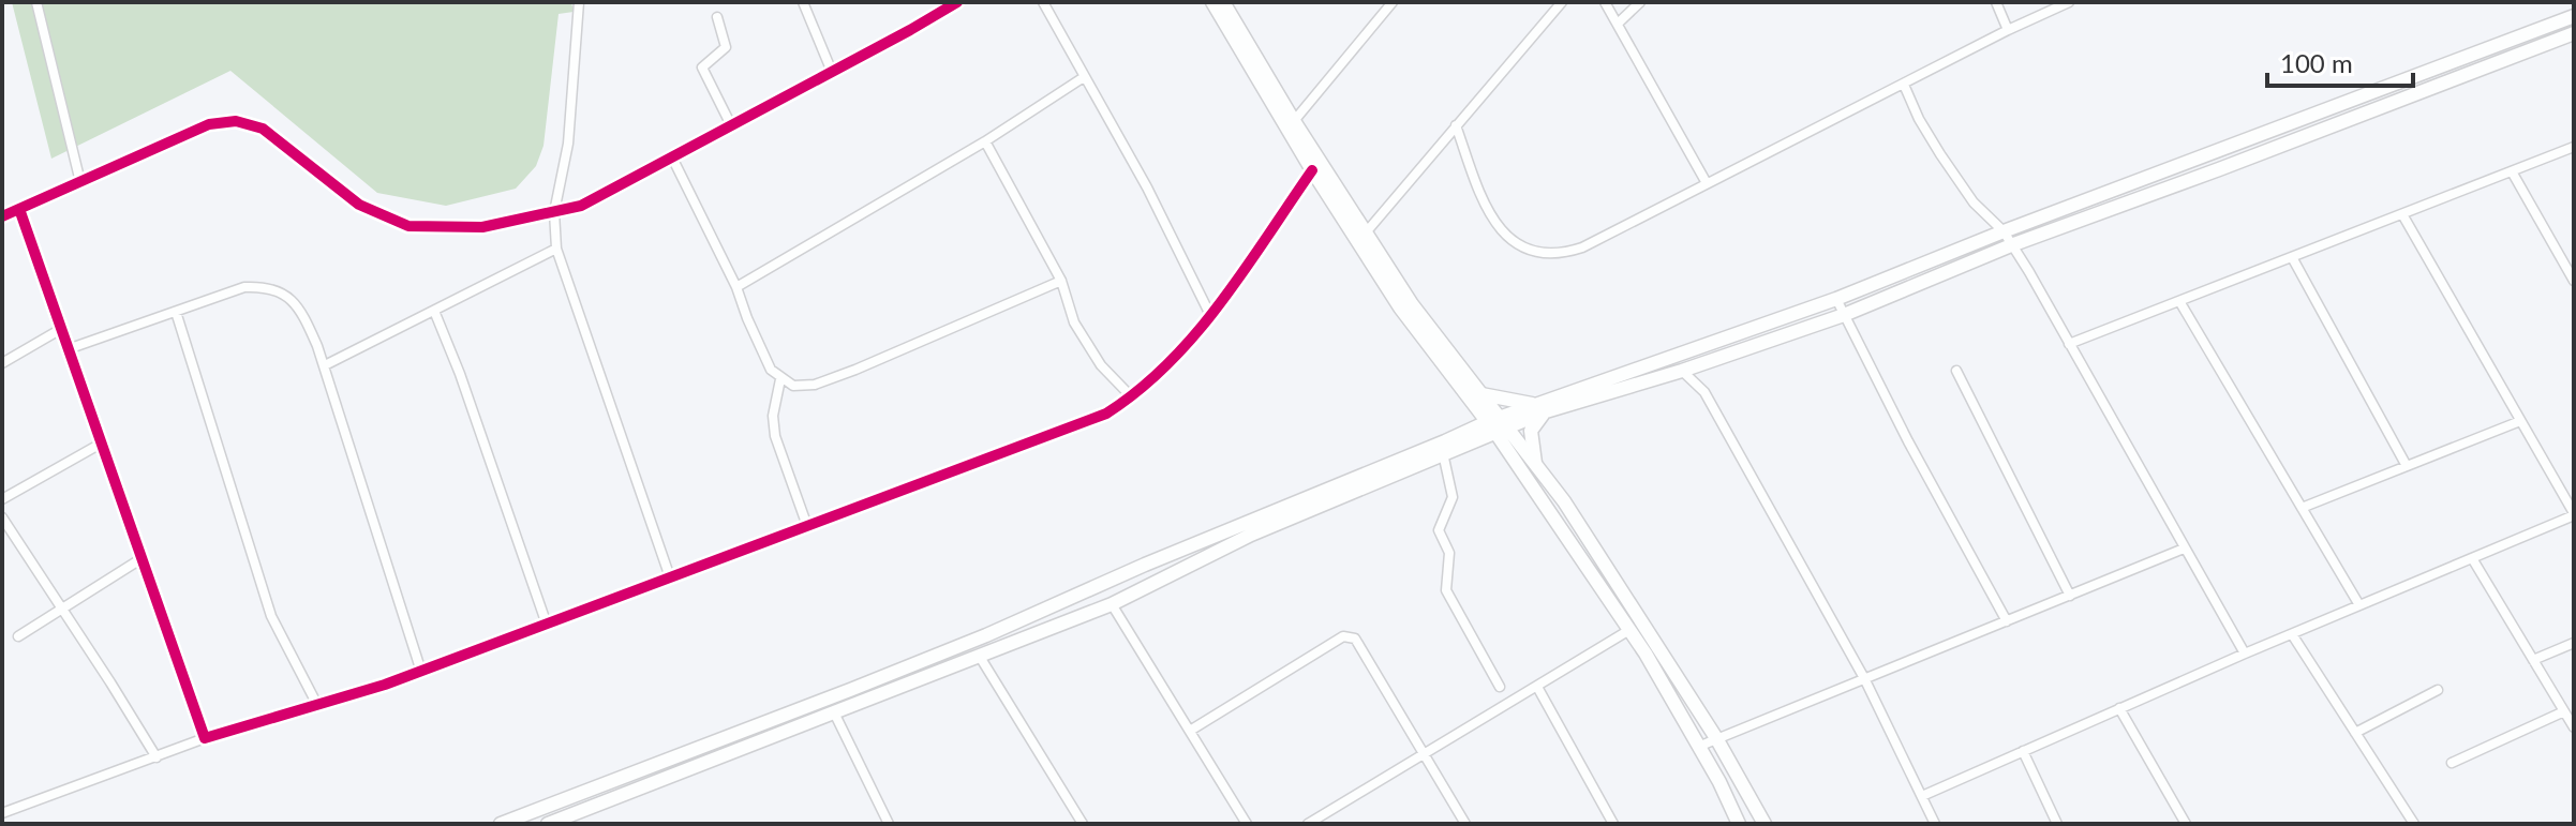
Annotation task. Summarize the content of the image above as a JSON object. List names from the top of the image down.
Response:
{
  "scale_bar": "100 m"
}
